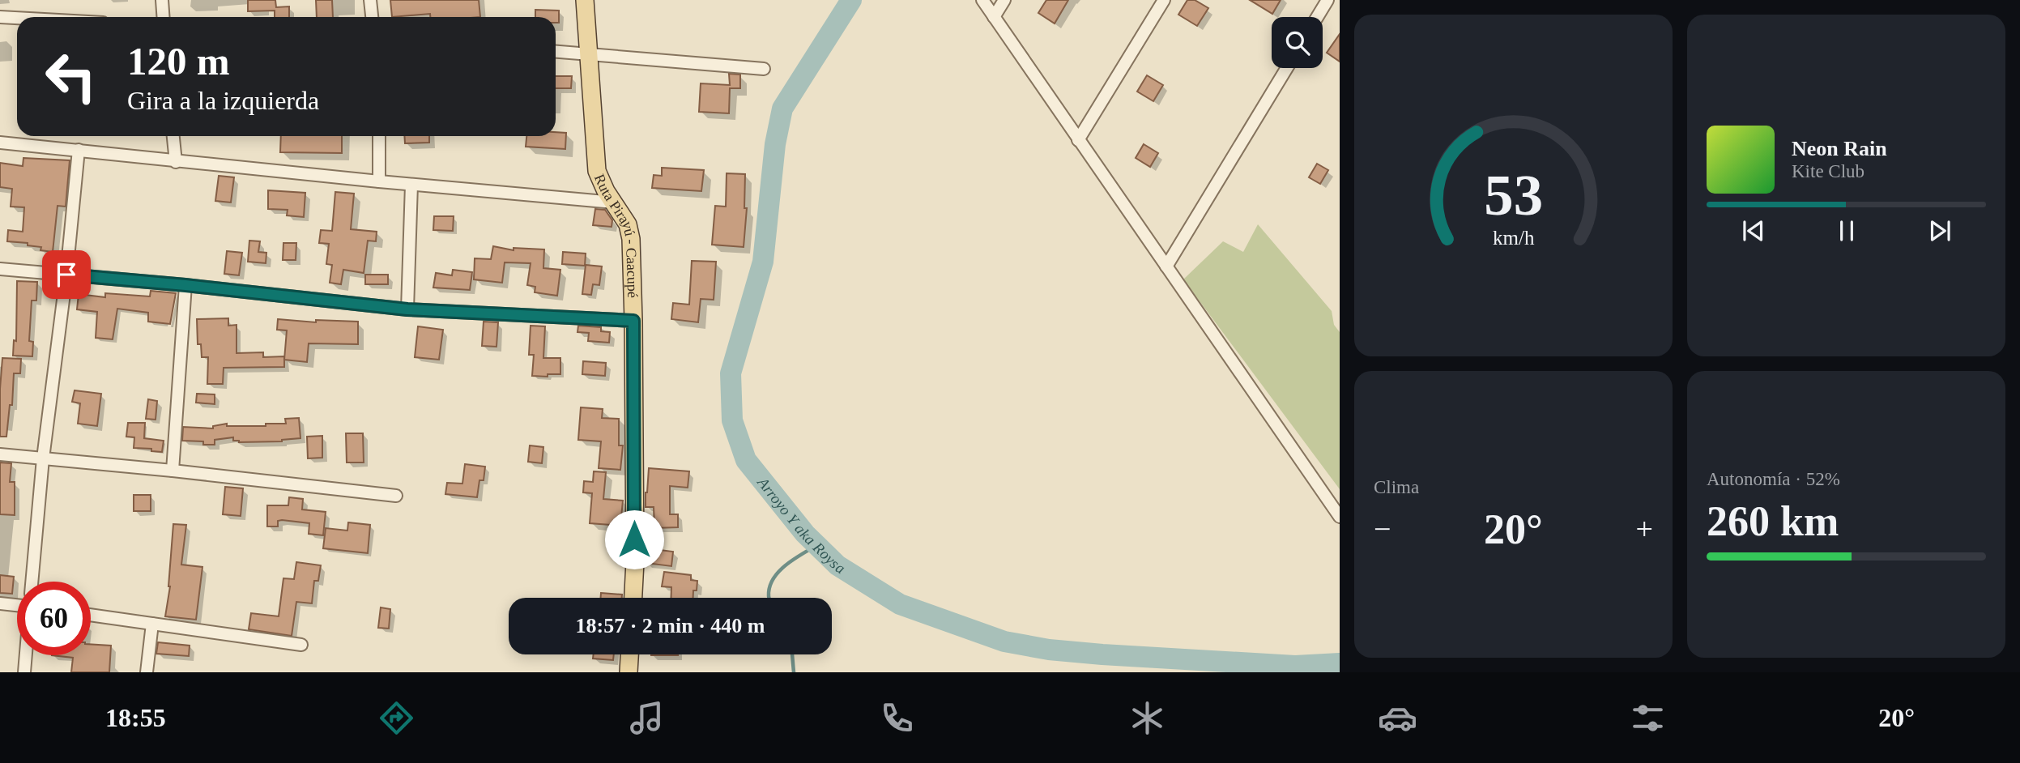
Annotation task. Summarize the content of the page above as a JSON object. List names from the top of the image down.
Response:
{
  "streets": {
    "main road": ["Ruta Pirayú - Caacupé"]
  },
  "water": ["Arroyo Y aka Roysa"],
  "page": {
    "turn": ["120 m", "Gira a la izquierda"],
    "song": ["Neon Rain", "Kite Club"],
    "tile": [
      "Clima",
      ["Autonomía · 52%", "260 km"]
    ],
    "heat": ["−", "20°", "+"],
    "limit": "60",
    "trip": "18:57 · 2 min · 440 m",
    "tabs": ["18:55", "20°"],
    "gauge": ["53", "km/h"]
  }
}
